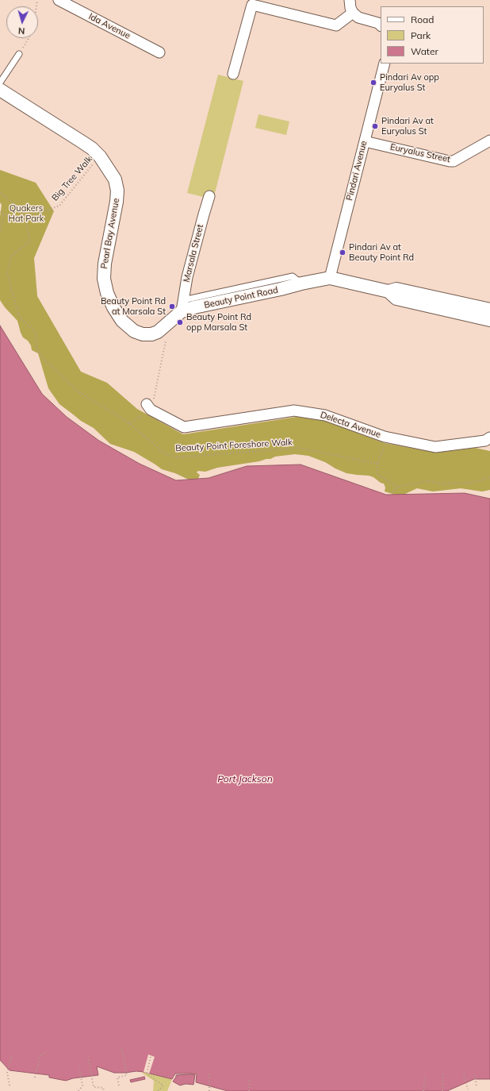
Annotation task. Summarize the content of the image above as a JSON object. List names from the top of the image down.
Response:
{
  "streets": {
    "street": [
      "Ida Avenue",
      "Euryalus Street",
      "Pindari Avenue",
      "Pearl Bay Avenue",
      "Marsala Street",
      "Beauty Point Road",
      "Delecta Avenue"
    ],
    "path": ["Big Tree Walk", "Beauty Point Foreshore Walk"]
  },
  "crossings": [
    ["Euryalus Street", "Pindari Avenue"],
    ["Pindari Avenue", "Beauty Point Road"],
    ["Big Tree Walk", "Pearl Bay Avenue"],
    ["Big Tree Walk", "Beauty Point Foreshore Walk"],
    ["Pearl Bay Avenue", "Marsala Street"],
    ["Pearl Bay Avenue", "Beauty Point Road"],
    ["Marsala Street", "Beauty Point Road"]
  ],
  "water": ["Port Jackson"],
  "parks": ["Quakers Hat Park"],
  "places": [
    "Pindari Av opp Euryalus St",
    "Pindari Av at Euryalus St",
    "Pindari Av at Beauty Point Rd",
    "Beauty Point Rd at Marsala St",
    "Beauty Point Rd opp Marsala St"
  ],
  "legend": ["Road", "Park", "Water"],
  "north": "bottom"
}
